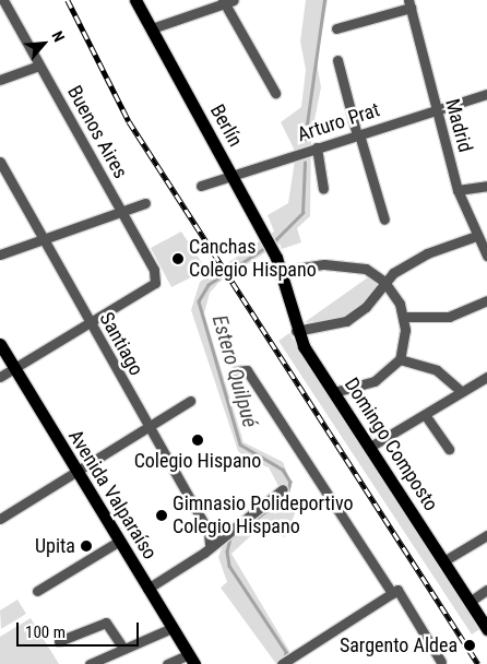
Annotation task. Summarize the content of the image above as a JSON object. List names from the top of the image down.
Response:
{
  "streets": {
    "main road": ["Berlín", "Domingo Composto", "Avenida Valparaíso"],
    "street": [
      "Arturo Prat",
      "Madrid",
      "Buenos Aires",
      "Santiago"
    ]
  },
  "crossings": [
    ["Arturo Prat", "Berlín"],
    ["Arturo Prat", "Madrid"],
    ["Berlín", "Domingo Composto"],
    ["Buenos Aires", "Santiago"]
  ],
  "water": ["Estero Quilpué"],
  "places": [
    "Canchas Colegio Hispano",
    "Colegio Hispano",
    "Gimnasio Polideportivo Colegio Hispano",
    "Upita",
    "Sargento Aldea"
  ],
  "scale_bar": "100 m",
  "north": "top right"
}
